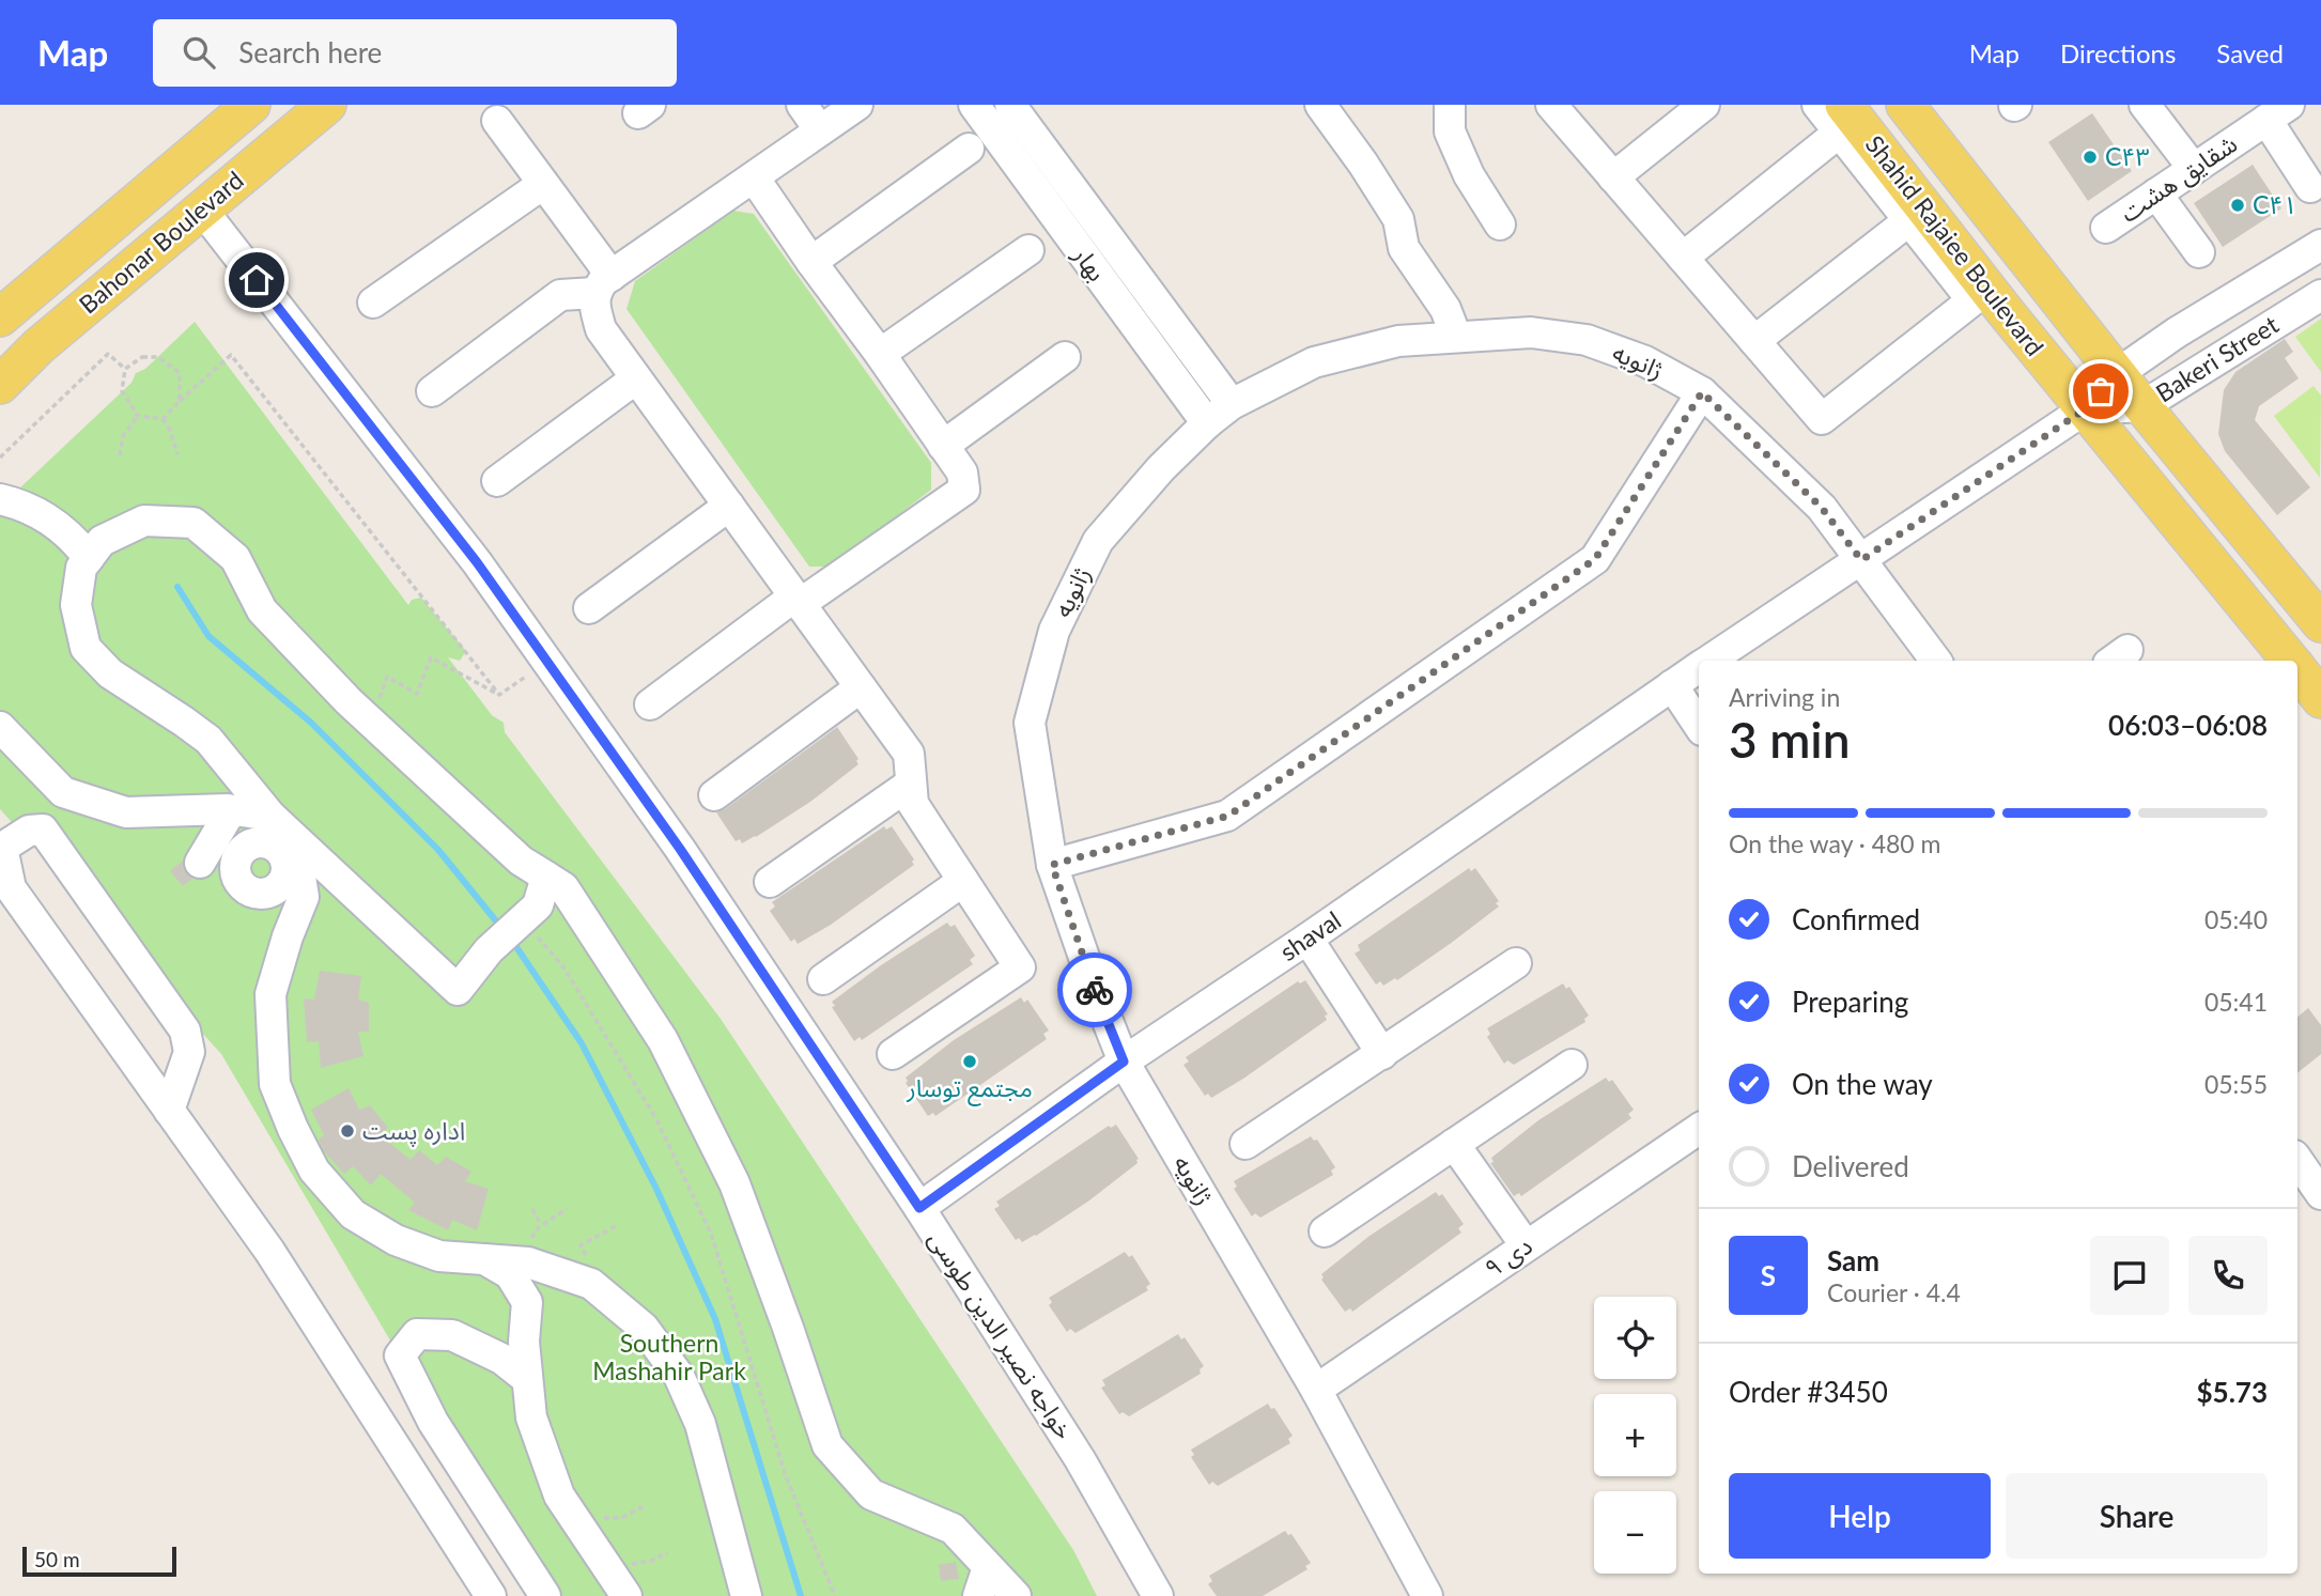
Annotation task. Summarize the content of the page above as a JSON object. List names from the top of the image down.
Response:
{
  "streets": {
    "main road": ["Bahonar Boulevard", "Shahid Rajaiee Boulevard"],
    "street": [
      "شقایق هشت",
      "بهار",
      "Bakeri Street",
      "ژانویه",
      "shaval",
      "۹ دی",
      "خواجه نصیر الدین طوسی"
    ]
  },
  "crossings": [
    ["Bahonar Boulevard", "خواجه نصیر الدین طوسی"],
    ["Shahid Rajaiee Boulevard", "Bakeri Street"],
    ["Shahid Rajaiee Boulevard", "shaval"],
    ["بهار", "ژانویه"],
    ["Bakeri Street", "shaval"],
    ["ژانویه", "shaval"],
    ["ژانویه", "۹ دی"],
    ["shaval", "خواجه نصیر الدین طوسی"]
  ],
  "parks": ["Southern Mashahir Park"],
  "places": [
    "C۴۳",
    "C۴۱",
    "مجتمع توسار",
    "اداره پست"
  ],
  "scale_bar": "50 m",
  "page": {
    "header": "Map",
    "search": "Search here",
    "nav": ["Map", "Directions", "Saved"],
    "heading": ["3 min", "Arriving in", "06:03–06:08"],
    "panel": [
      "Sam",
      "Courier · 4.4",
      "Order #3450",
      "$5.73"
    ],
    "bar": "On the way · 480 m",
    "list": [
      ["Confirmed", "05:40"],
      ["Preparing", "05:41"],
      ["On the way", "05:55"],
      "Delivered"
    ],
    "round": "S",
    "map_buttons": ["+", "−"],
    "buttons": ["Help", "Share"],
    "scale": "50 m"
  }
}
